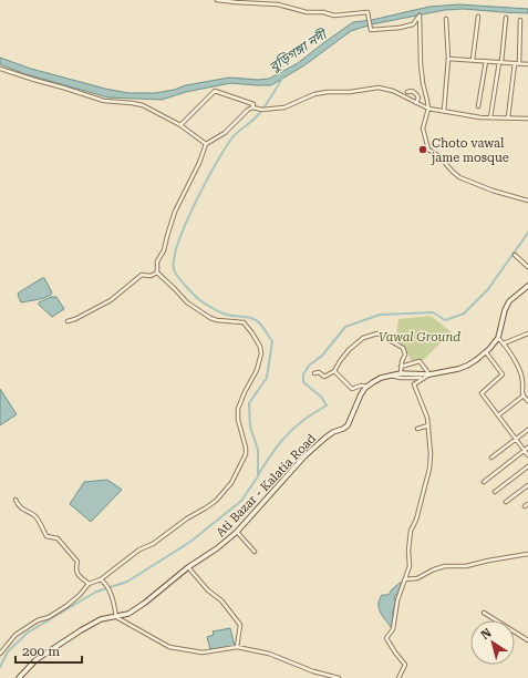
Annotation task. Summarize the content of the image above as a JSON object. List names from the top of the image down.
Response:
{
  "streets": {
    "main road": ["Ati Bazar - Kalatia Road"]
  },
  "water": ["বুড়িগঙ্গা নদী"],
  "parks": ["Vawal Ground"],
  "places": ["Choto vawal jame mosque"],
  "scale_bar": "200 m",
  "north": "top left"
}
